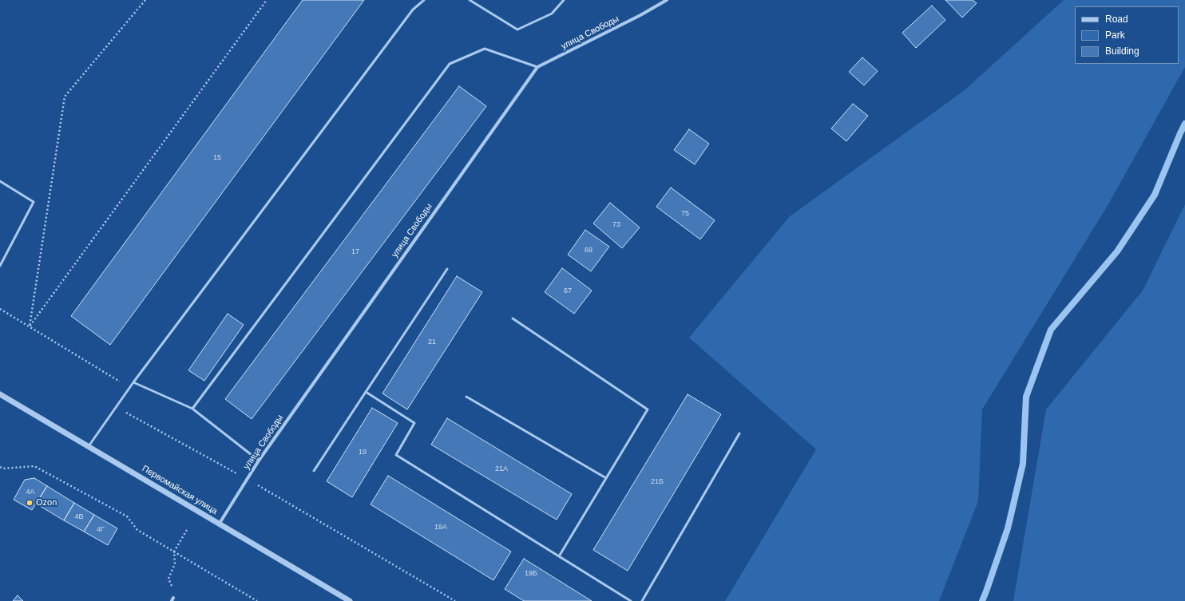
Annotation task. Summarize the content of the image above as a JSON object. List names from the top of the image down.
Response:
{
  "streets": {
    "street": ["улица Свободы", "Первомайская улица"]
  },
  "crossings": [
    ["улица Свободы", "Первомайская улица"]
  ],
  "places": ["Ozon"],
  "house_numbers": [
    "15",
    "75",
    "73",
    "69",
    "17",
    "67",
    "21",
    "19",
    "21А",
    "21Б",
    "4А",
    "4В",
    "19А",
    "4Г",
    "19Б"
  ],
  "legend": ["Road", "Park", "Building"]
}
